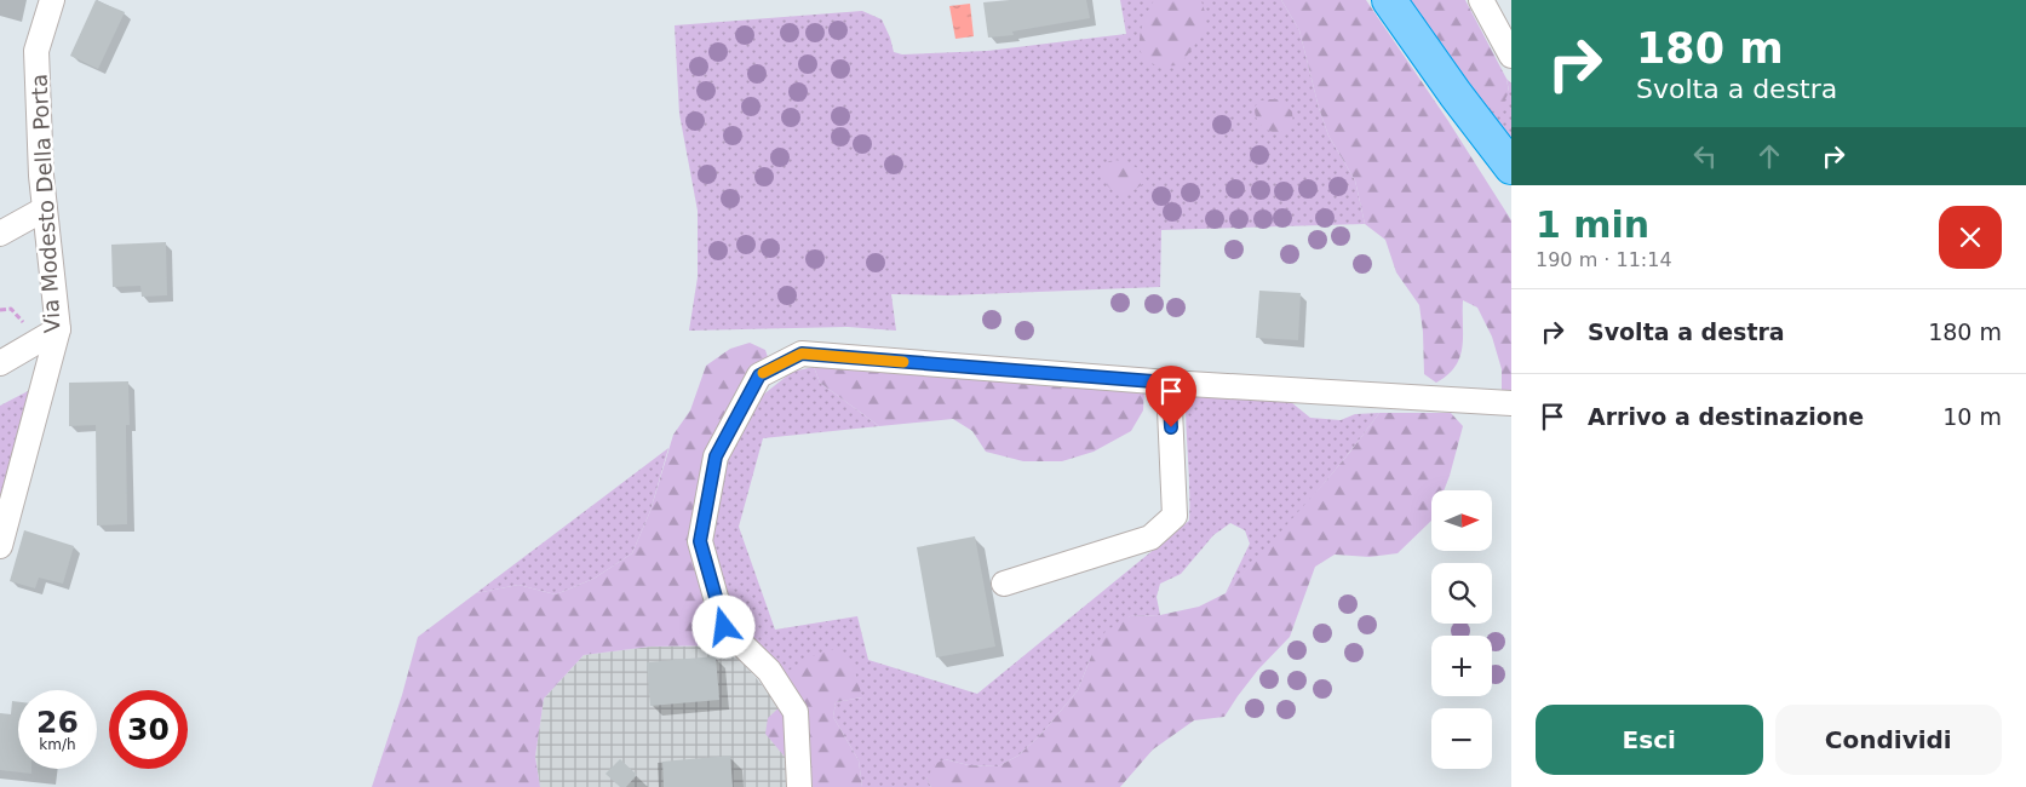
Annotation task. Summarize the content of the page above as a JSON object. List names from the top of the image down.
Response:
{
  "streets": {
    "street": ["Via Modesto Della Porta"]
  },
  "north": "right",
  "page": {
    "turn": ["180 m", "Svolta a destra"],
    "heading": ["1 min", "190 m · 11:14"],
    "list": [
      {
        "name": "Svolta a destra",
        "value": "180 m"
      },
      {
        "name": "Arrivo a destinazione",
        "value": "10 m"
      }
    ],
    "map_buttons": ["+", "−"],
    "speed": "26 km/h",
    "limit": "30",
    "buttons": ["Esci", "Condividi"]
  }
}
